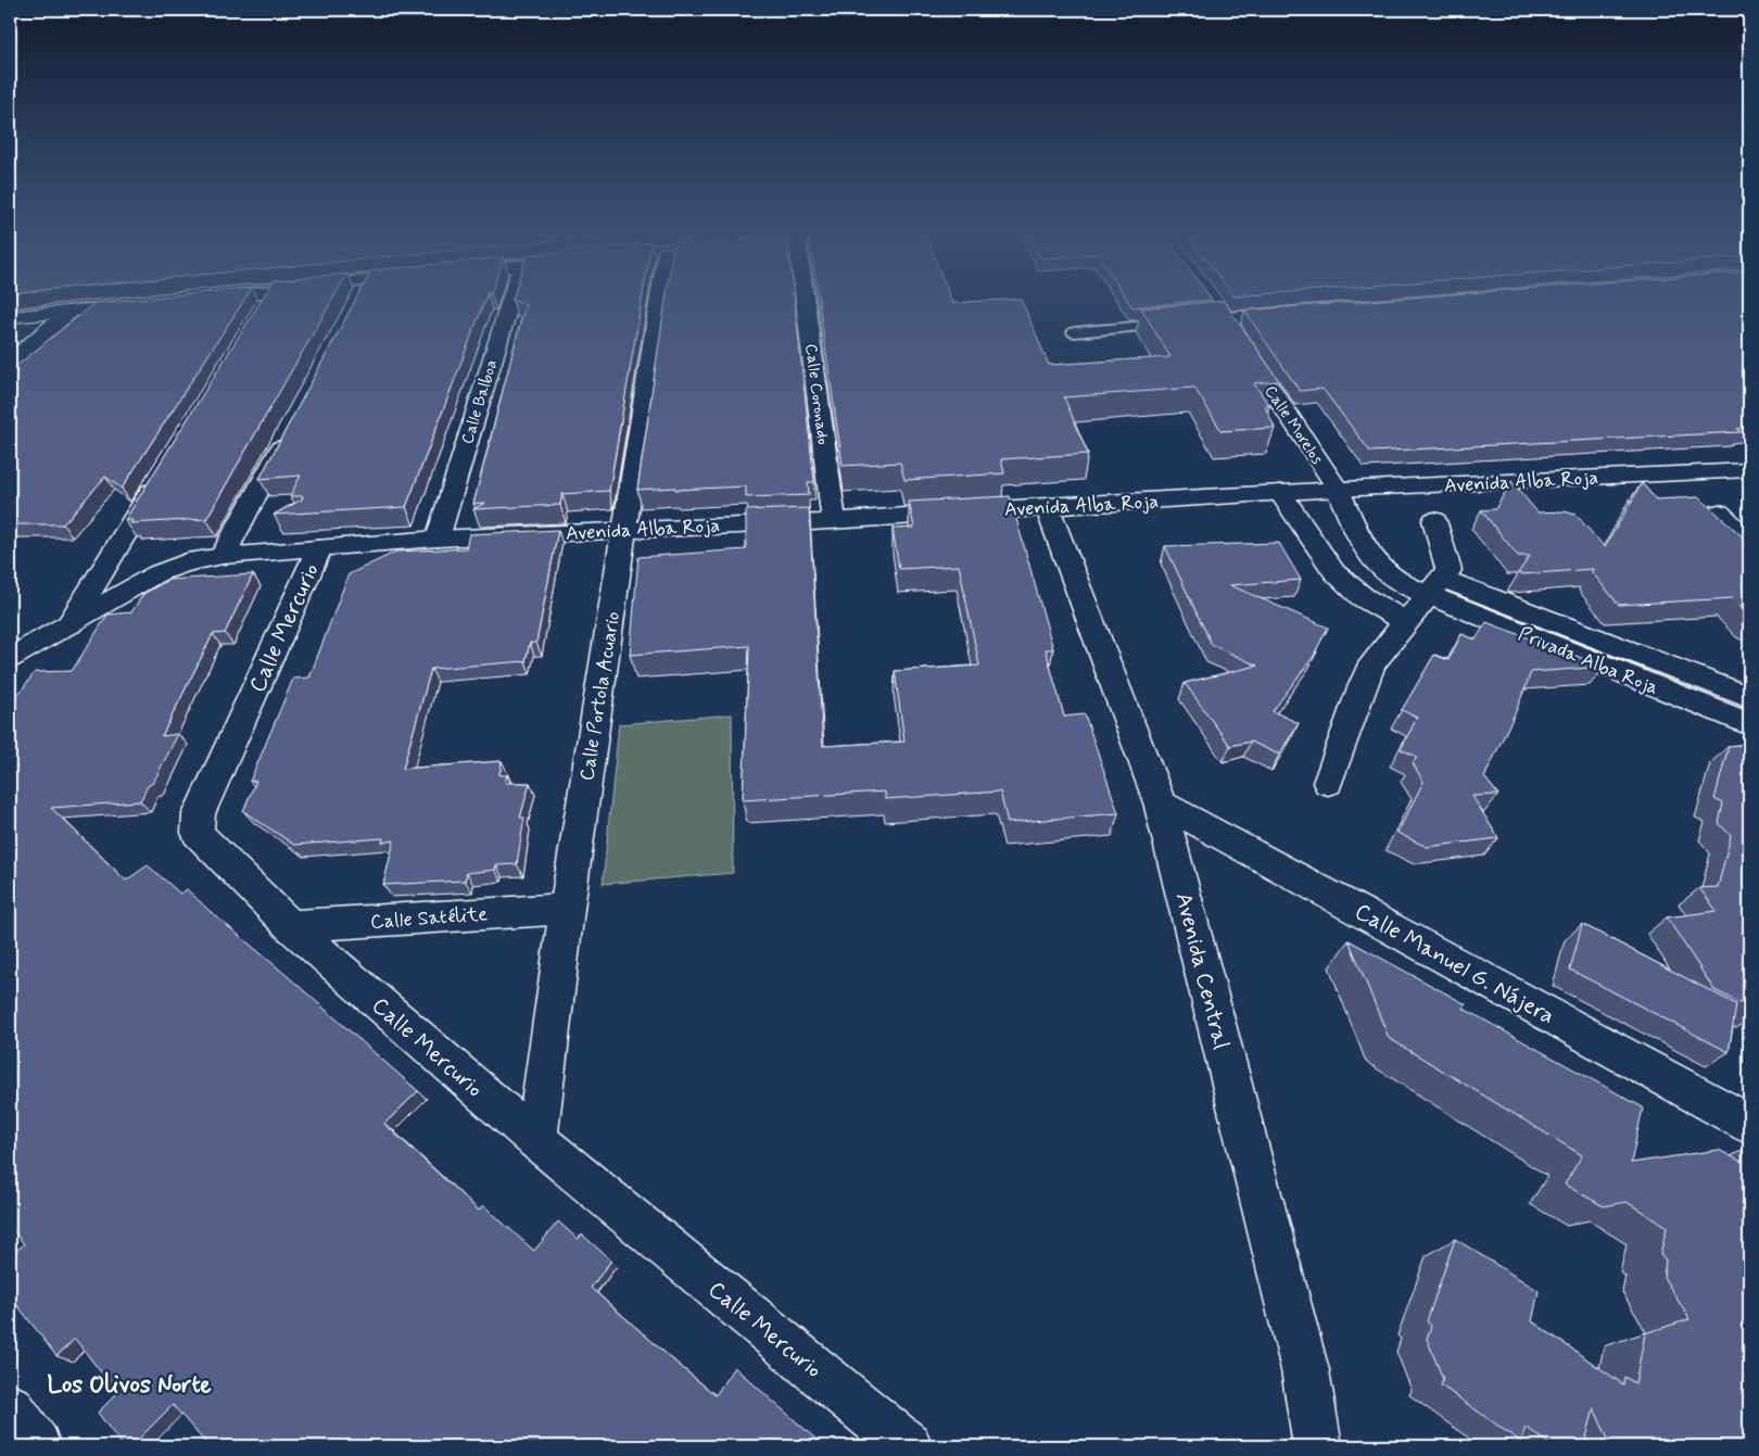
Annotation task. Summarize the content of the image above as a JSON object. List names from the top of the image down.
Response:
{
  "streets": {
    "street": [
      "Calle Coronado",
      "Calle Balboa",
      "Calle Morelos",
      "Avenida Alba Roja",
      "Calle Mercurio",
      "Privada Alba Roja",
      "Calle Portola Acuario",
      "Calle Satélite",
      "Calle Manuel G. Nájera",
      "Avenida Central"
    ]
  },
  "crossings": [
    ["Calle Coronado", "Avenida Alba Roja"],
    ["Calle Balboa", "Avenida Alba Roja"],
    ["Calle Morelos", "Avenida Alba Roja"],
    ["Calle Morelos", "Privada Alba Roja"],
    ["Avenida Alba Roja", "Calle Mercurio"],
    ["Avenida Alba Roja", "Calle Portola Acuario"],
    ["Avenida Alba Roja", "Avenida Central"],
    ["Calle Mercurio", "Calle Portola Acuario"],
    ["Calle Mercurio", "Calle Satélite"],
    ["Calle Portola Acuario", "Calle Satélite"],
    ["Calle Manuel G. Nájera", "Avenida Central"]
  ],
  "districts": ["Los Olivos Norte"]
}
